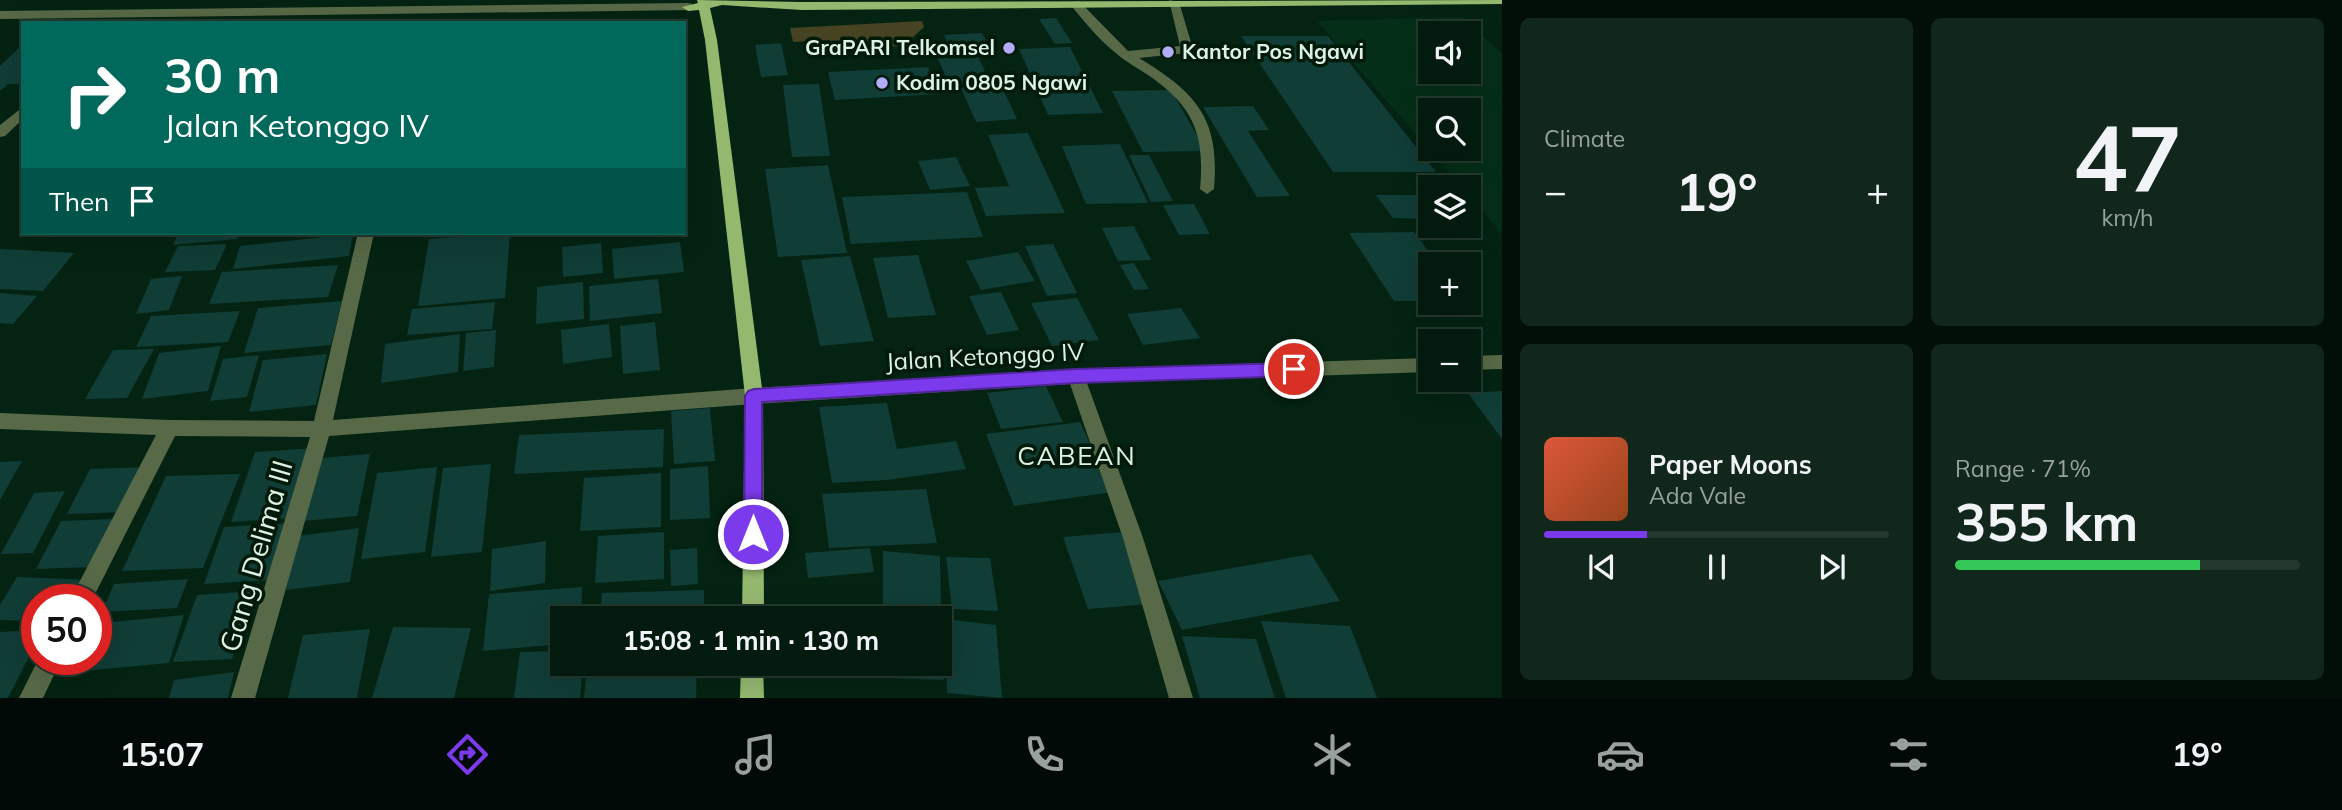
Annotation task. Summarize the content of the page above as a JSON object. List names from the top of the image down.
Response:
{
  "streets": {
    "street": ["Jalan Ketonggo IV", "Gang Delima III"]
  },
  "crossings": [
    ["Jalan Ketonggo IV", "Gang Delima III"]
  ],
  "districts": ["CABEAN"],
  "places": ["GraPARI Telkomsel", "Kantor Pos Ngawi", "Kodim 0805 Ngawi"],
  "page": {
    "tile": [
      "Climate",
      ["47", "km/h"],
      ["Range · 71%", "355 km"]
    ],
    "map_buttons": ["+", "−"],
    "turn": ["30 m", "Jalan Ketonggo IV"],
    "heat": ["−", "19°", "+"],
    "then": "Then",
    "song": ["Paper Moons", "Ada Vale"],
    "limit": "50",
    "trip": "15:08 · 1 min · 130 m",
    "tabs": ["15:07", "19°"]
  }
}
